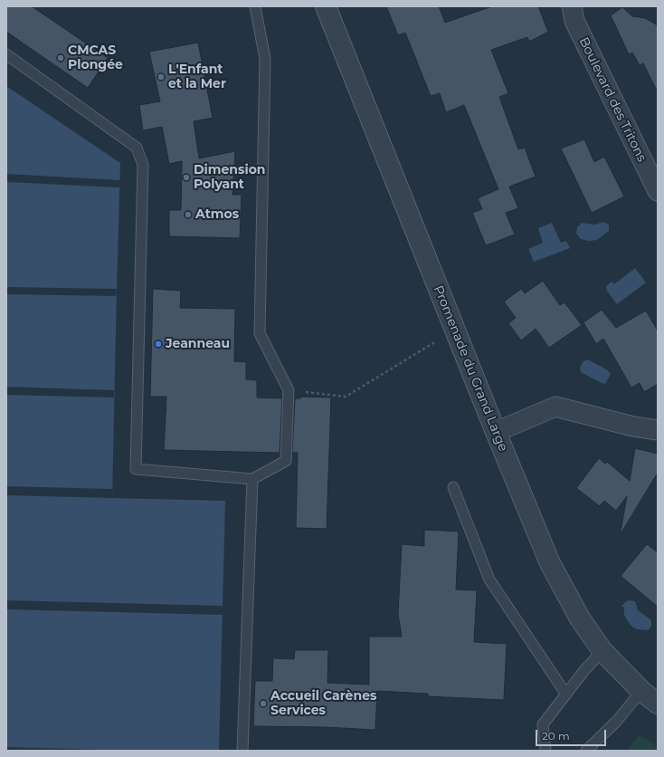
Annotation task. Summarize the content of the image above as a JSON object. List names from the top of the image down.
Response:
{
  "streets": {
    "street": ["Boulevard des Tritons", "Promenade du Grand Large"]
  },
  "places": [
    "CMCAS Plongée",
    "L'Enfant et la Mer",
    "Dimension Polyant",
    "Atmos",
    "Jeanneau",
    "Accueil Carènes Services"
  ],
  "scale_bar": "20 m"
}
